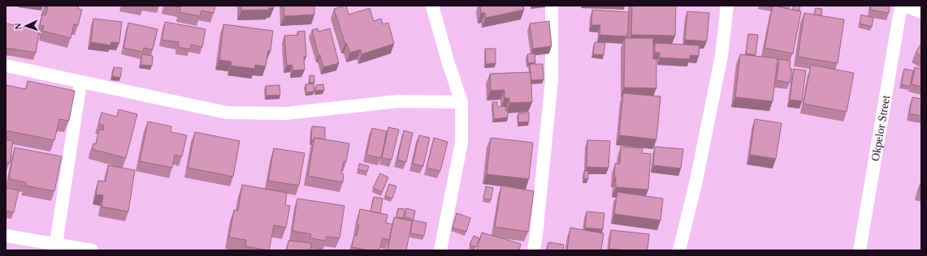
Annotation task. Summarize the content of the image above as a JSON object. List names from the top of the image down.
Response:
{
  "streets": {
    "street": ["Okpelor Street"]
  },
  "north": "left"
}
